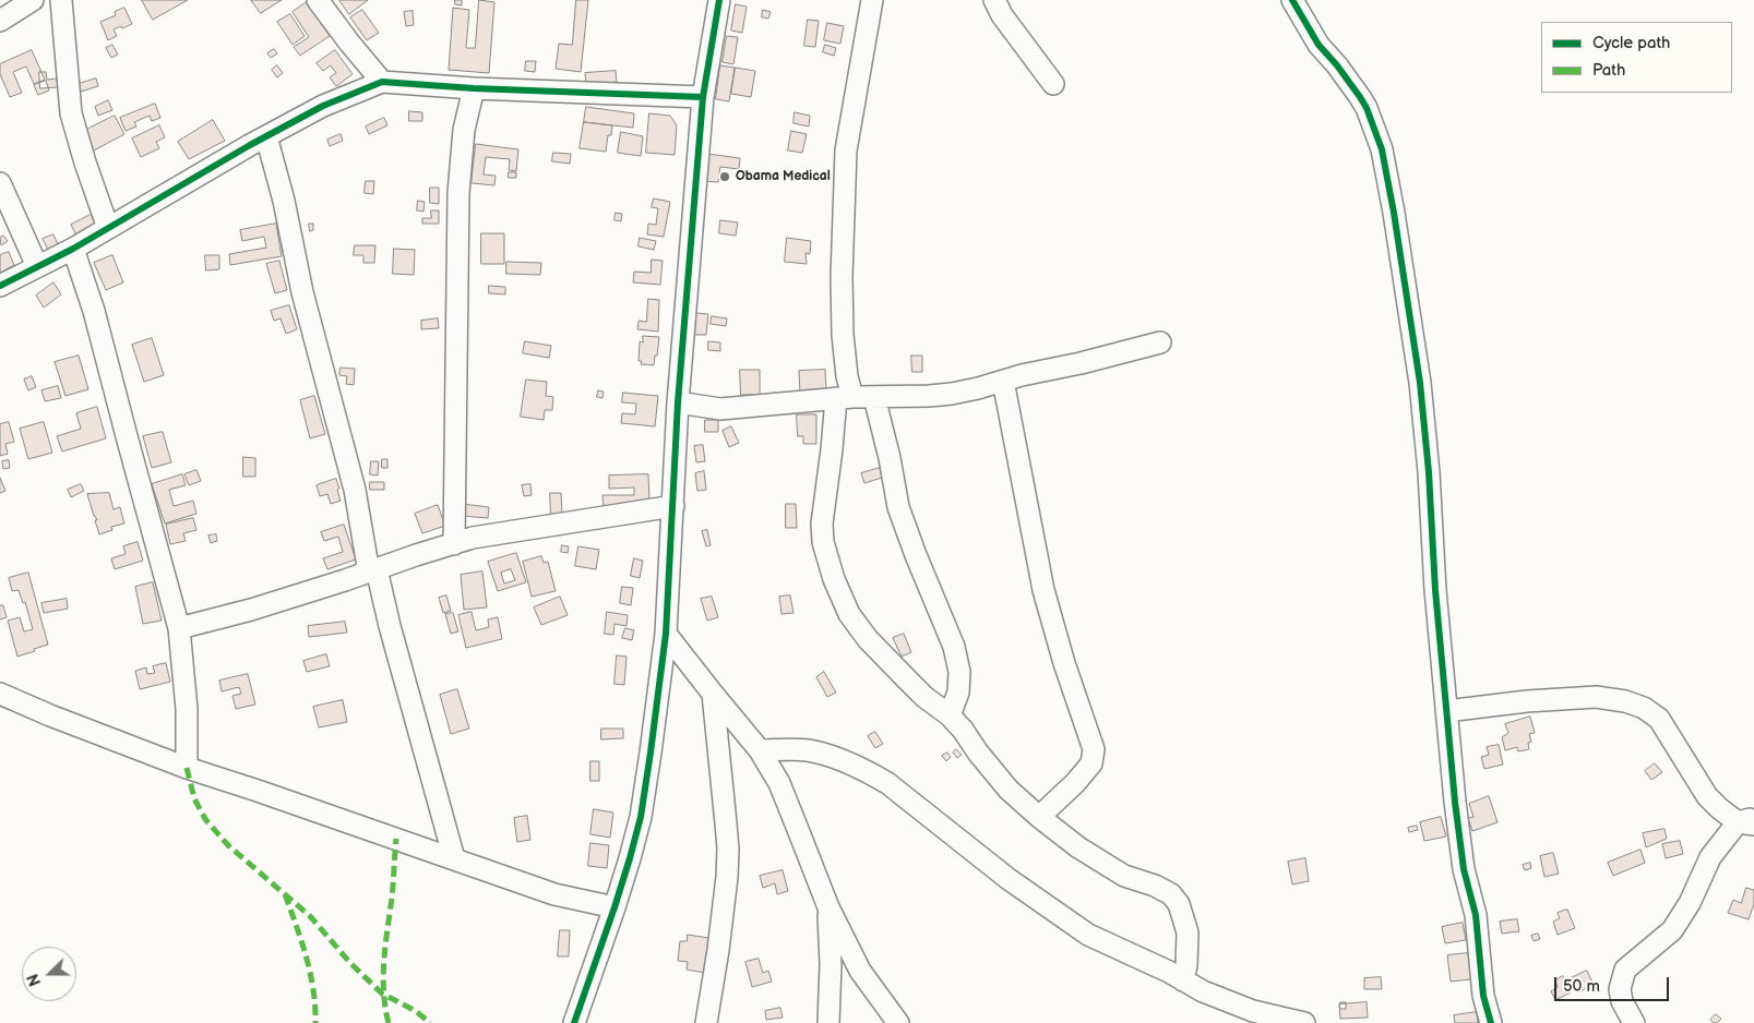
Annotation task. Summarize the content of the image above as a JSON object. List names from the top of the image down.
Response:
{
  "places": ["Obama Medical"],
  "legend": ["Cycle path", "Path"],
  "scale_bar": "50 m",
  "north": "left"
}
